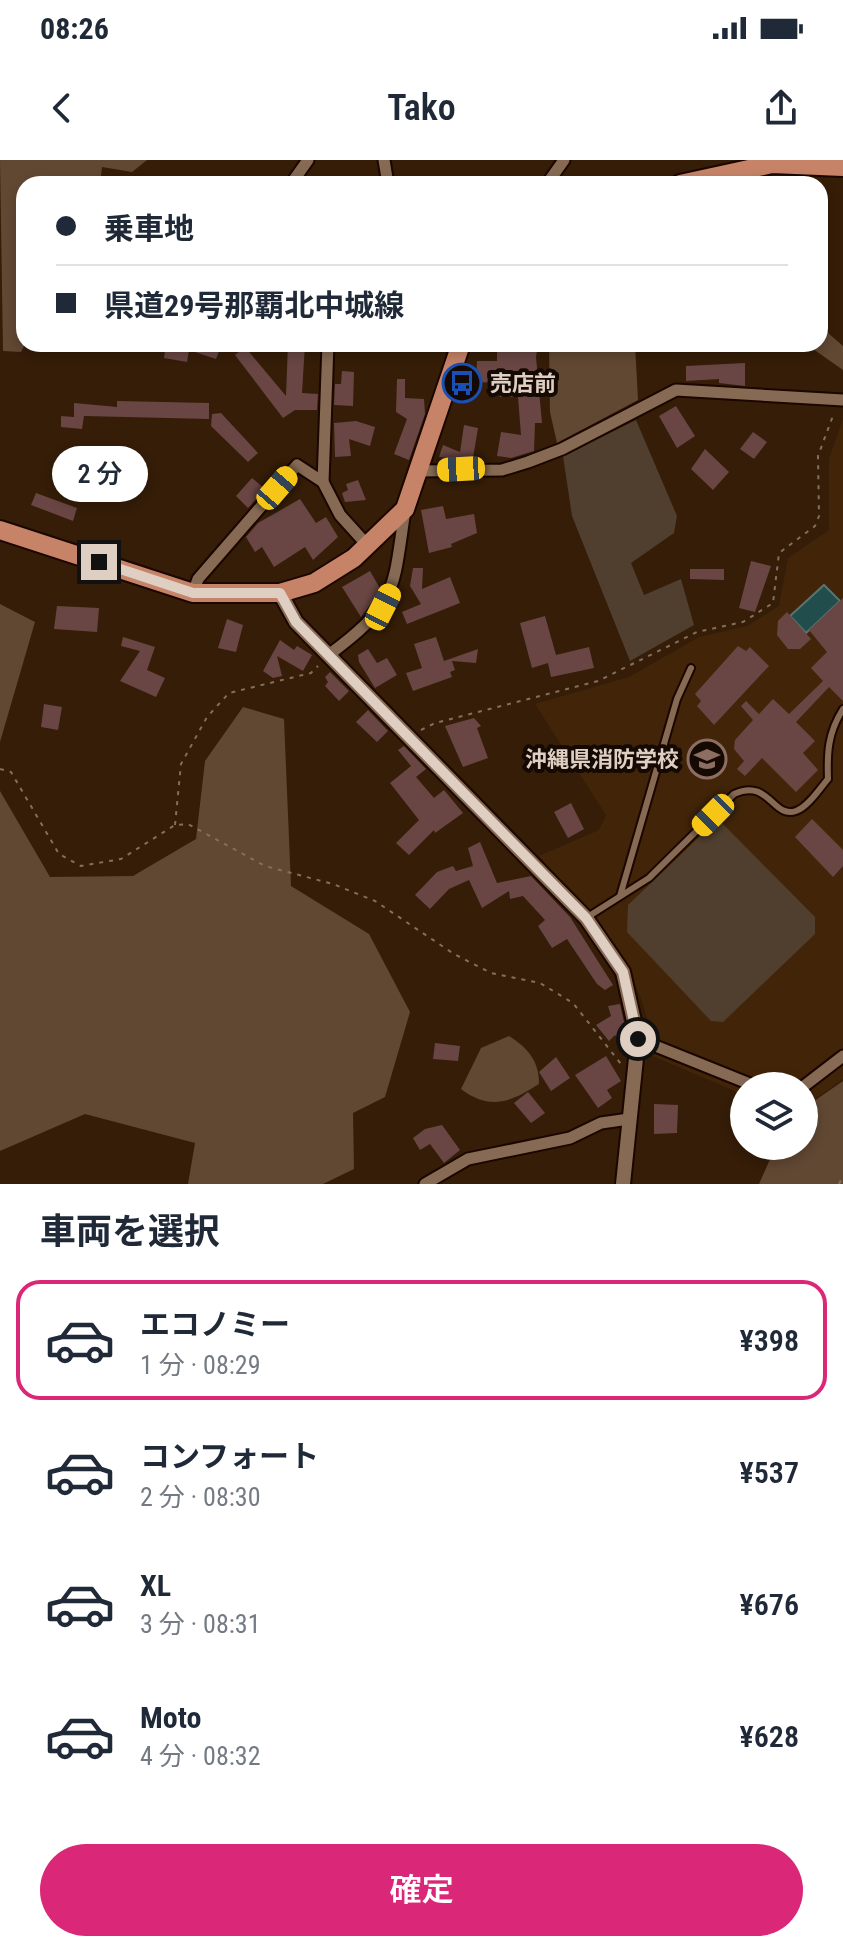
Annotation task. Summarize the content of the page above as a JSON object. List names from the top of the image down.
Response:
{
  "places": {
    "bus stop": ["売店前"],
    "school or university": ["沖縄県消防学校"]
  },
  "page": {
    "status": "08:26",
    "header": "Tako",
    "banner": ["乗車地", "県道29号那覇北中城線"],
    "bubble": "2 分",
    "heading": "車両を選択",
    "list": [
      {
        "name": "エコノミー",
        "note": "1 分 · 08:29",
        "value": "¥398"
      },
      {
        "name": "コンフォート",
        "note": "2 分 · 08:30",
        "value": "¥537"
      },
      {
        "name": "XL",
        "note": "3 分 · 08:31",
        "value": "¥676"
      },
      {
        "name": "Moto",
        "note": "4 分 · 08:32",
        "value": "¥628"
      }
    ],
    "buttons": "確定"
  }
}
